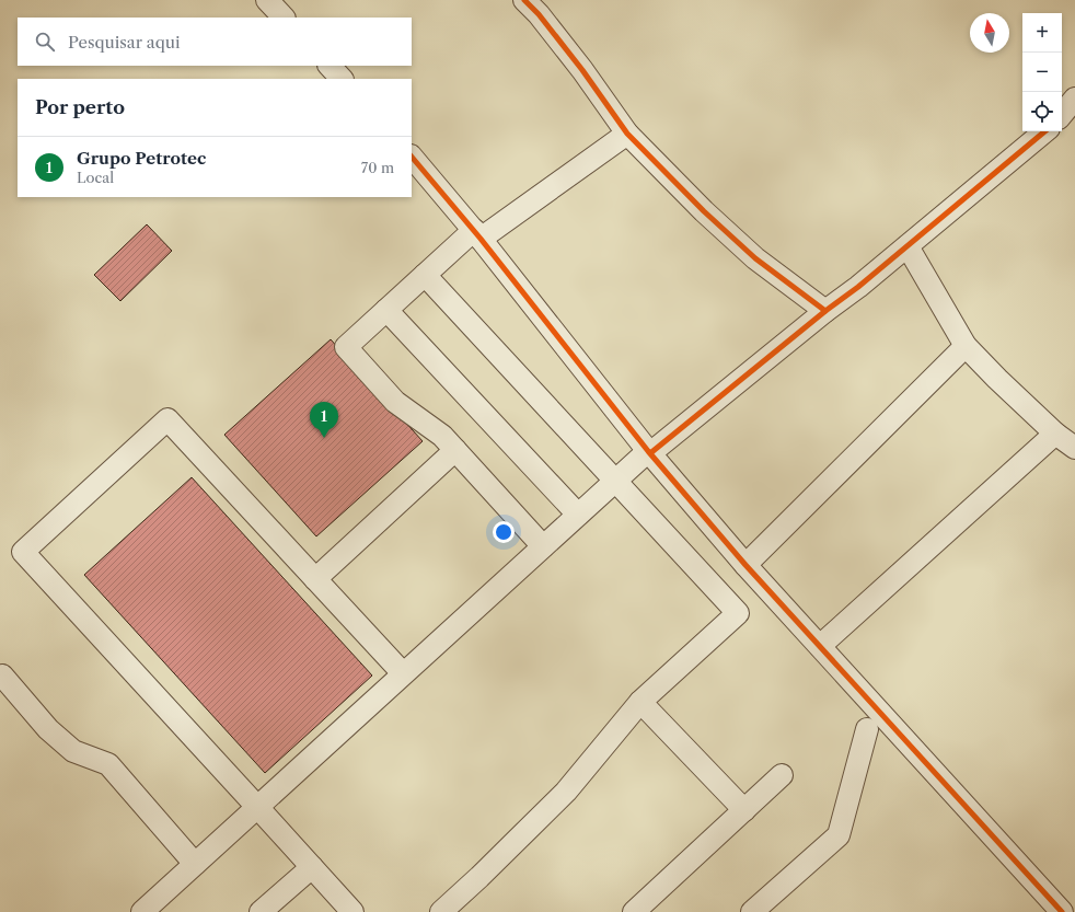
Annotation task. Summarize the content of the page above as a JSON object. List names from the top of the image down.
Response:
{
  "north": "top",
  "page": {
    "map_buttons": ["+", "−"],
    "search": "Pesquisar aqui",
    "heading": "Por perto",
    "list": [
      {
        "mark": "1",
        "name": "Grupo Petrotec",
        "note": "Local",
        "value": "70 m"
      }
    ],
    "pins": "1"
  }
}
